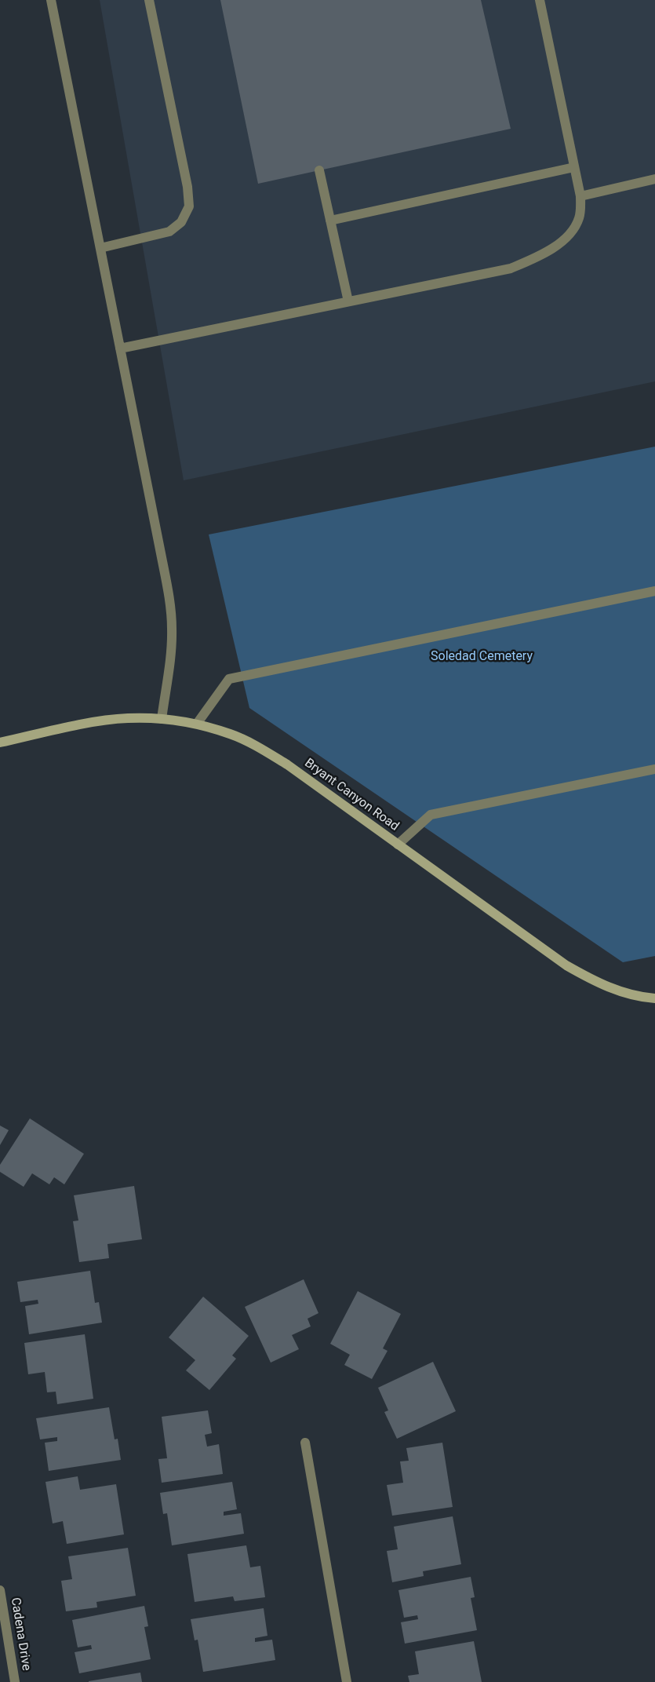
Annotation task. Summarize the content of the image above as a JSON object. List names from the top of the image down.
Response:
{
  "streets": {
    "street": ["Bryant Canyon Road", "Cadena Drive"]
  },
  "parks": ["Soledad Cemetery"]
}
